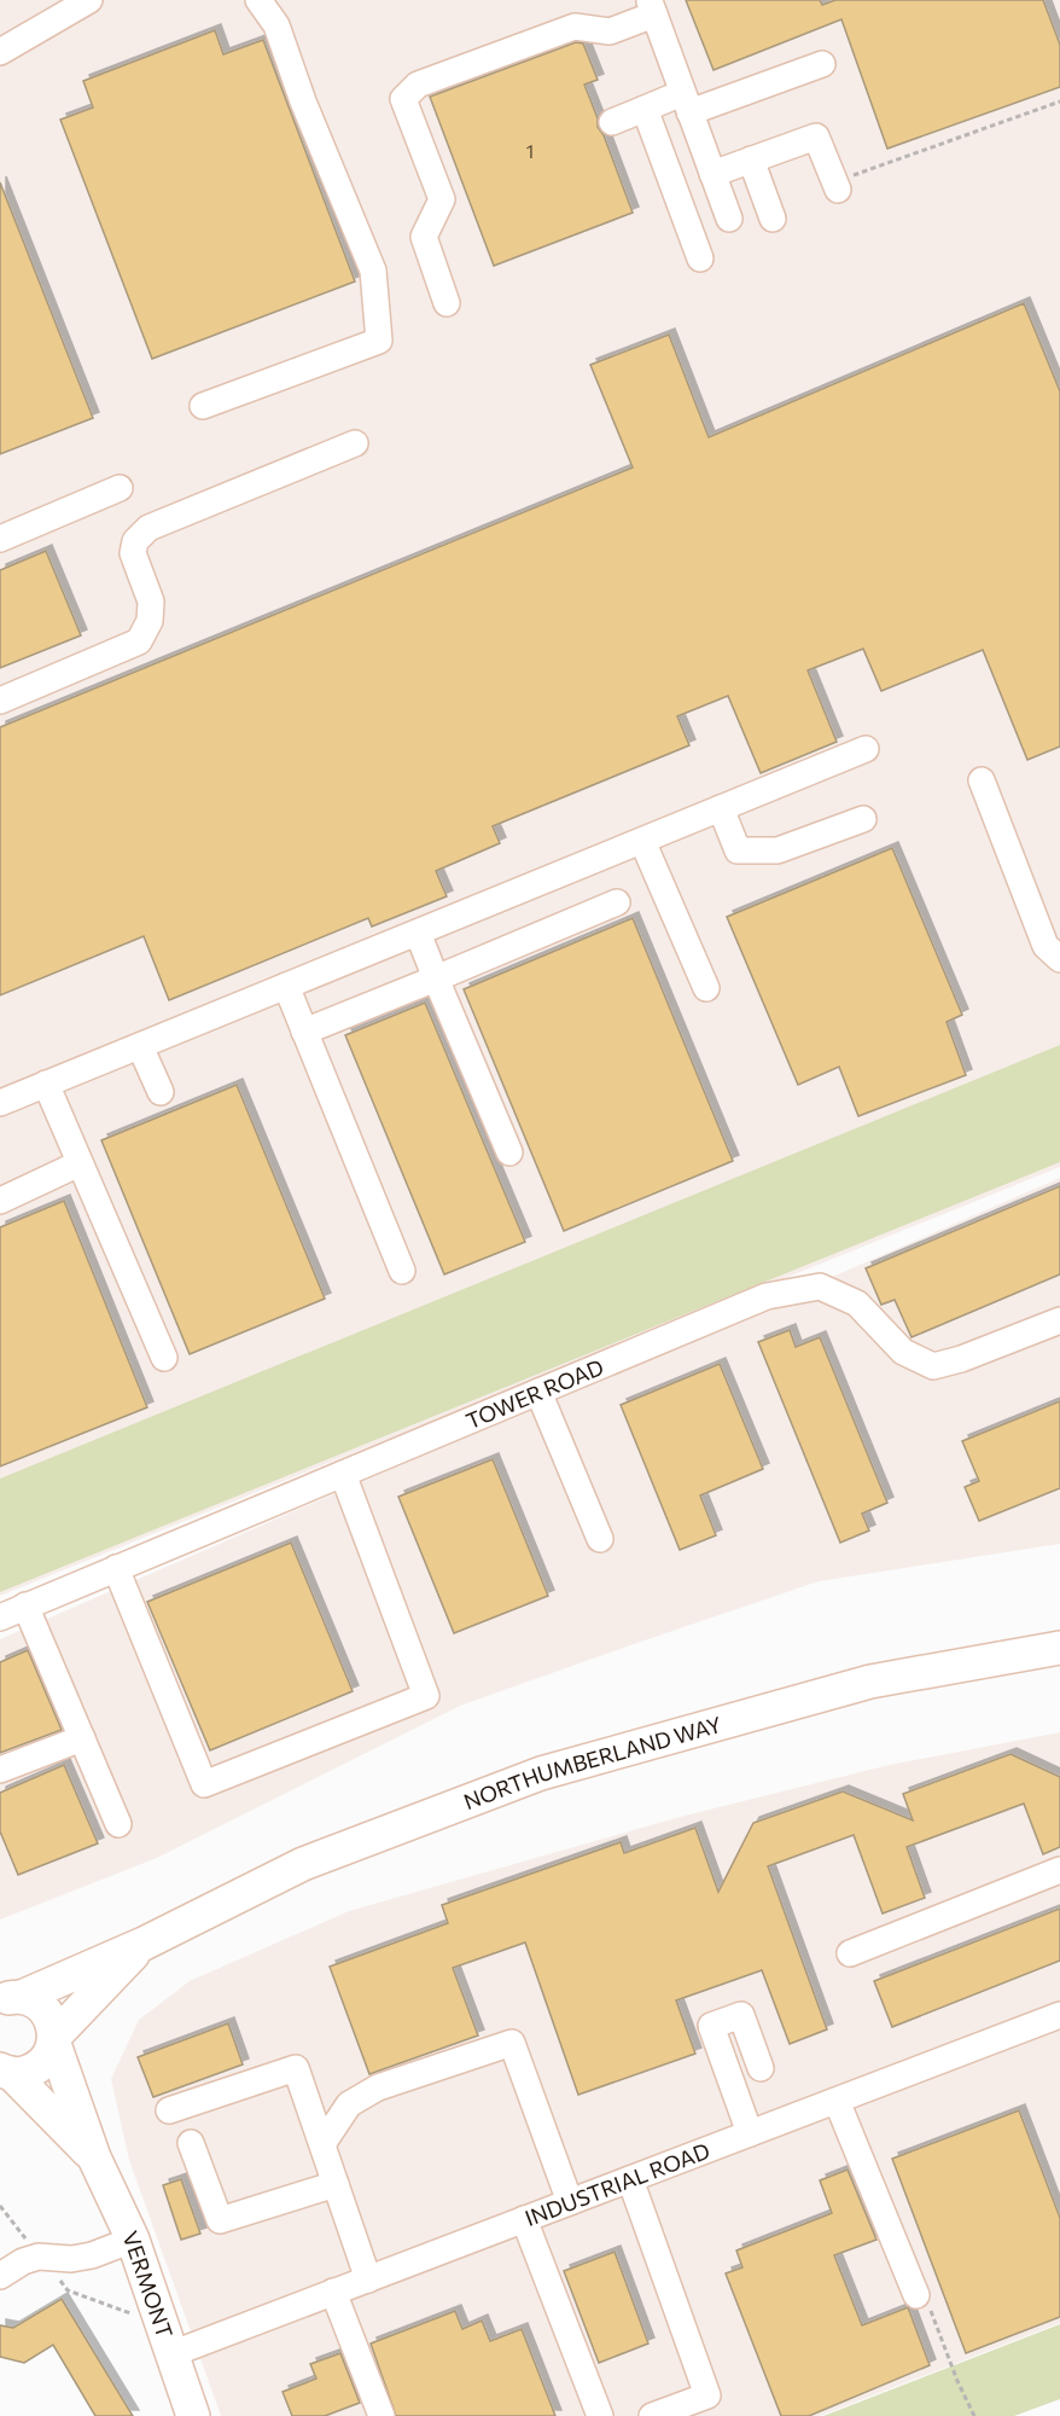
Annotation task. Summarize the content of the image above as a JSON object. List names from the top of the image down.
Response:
{
  "streets": {
    "main road": ["NORTHUMBERLAND WAY", "VERMONT"],
    "street": ["TOWER ROAD", "INDUSTRIAL ROAD"]
  },
  "crossings": [
    ["NORTHUMBERLAND WAY", "VERMONT"],
    ["INDUSTRIAL ROAD", "VERMONT"]
  ],
  "house_numbers": ["1"]
}
